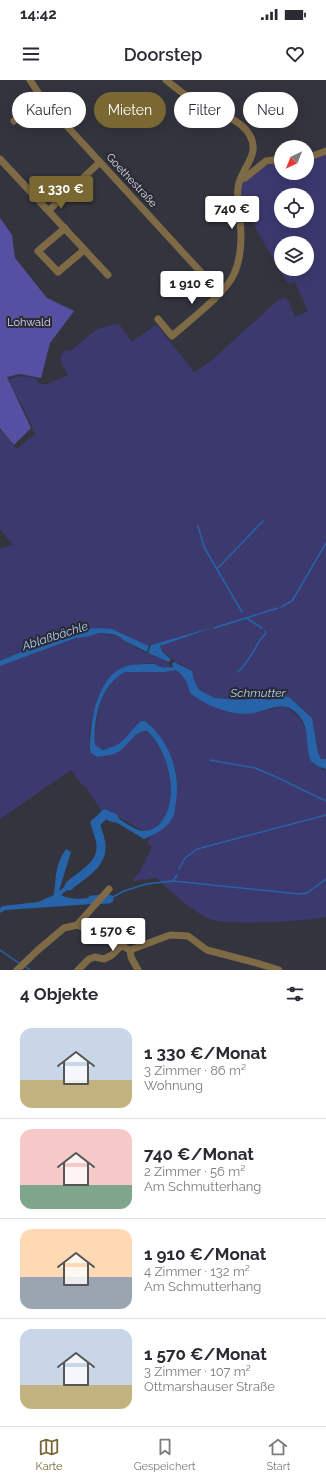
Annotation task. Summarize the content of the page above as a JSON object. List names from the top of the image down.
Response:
{
  "streets": {
    "street": ["Goethestraße"]
  },
  "water": ["Ablaßbächle", "Schmutter"],
  "parks": ["Lohwald"],
  "north": "bottom left",
  "page": {
    "status": "14:42",
    "header": "Doorstep",
    "chip": [
      "Kaufen",
      "Mieten",
      "Filter",
      "Neu"
    ],
    "price": [
      "1 330 €",
      "740 €",
      "1 910 €",
      "1 570 €"
    ],
    "heading": "4 Objekte",
    "list": [
      {
        "name": "1 330 €/Monat",
        "note": "3 Zimmer · 86 m² · Wohnung"
      },
      {
        "name": "740 €/Monat",
        "note": "2 Zimmer · 56 m² · Am Schmutterhang"
      },
      {
        "name": "1 910 €/Monat",
        "note": "4 Zimmer · 132 m² · Am Schmutterhang"
      },
      {
        "name": "1 570 €/Monat",
        "note": "3 Zimmer · 107 m² · Ottmarshauser Straße"
      }
    ],
    "tabs": ["Karte", "Gespeichert", "Start"]
  }
}
